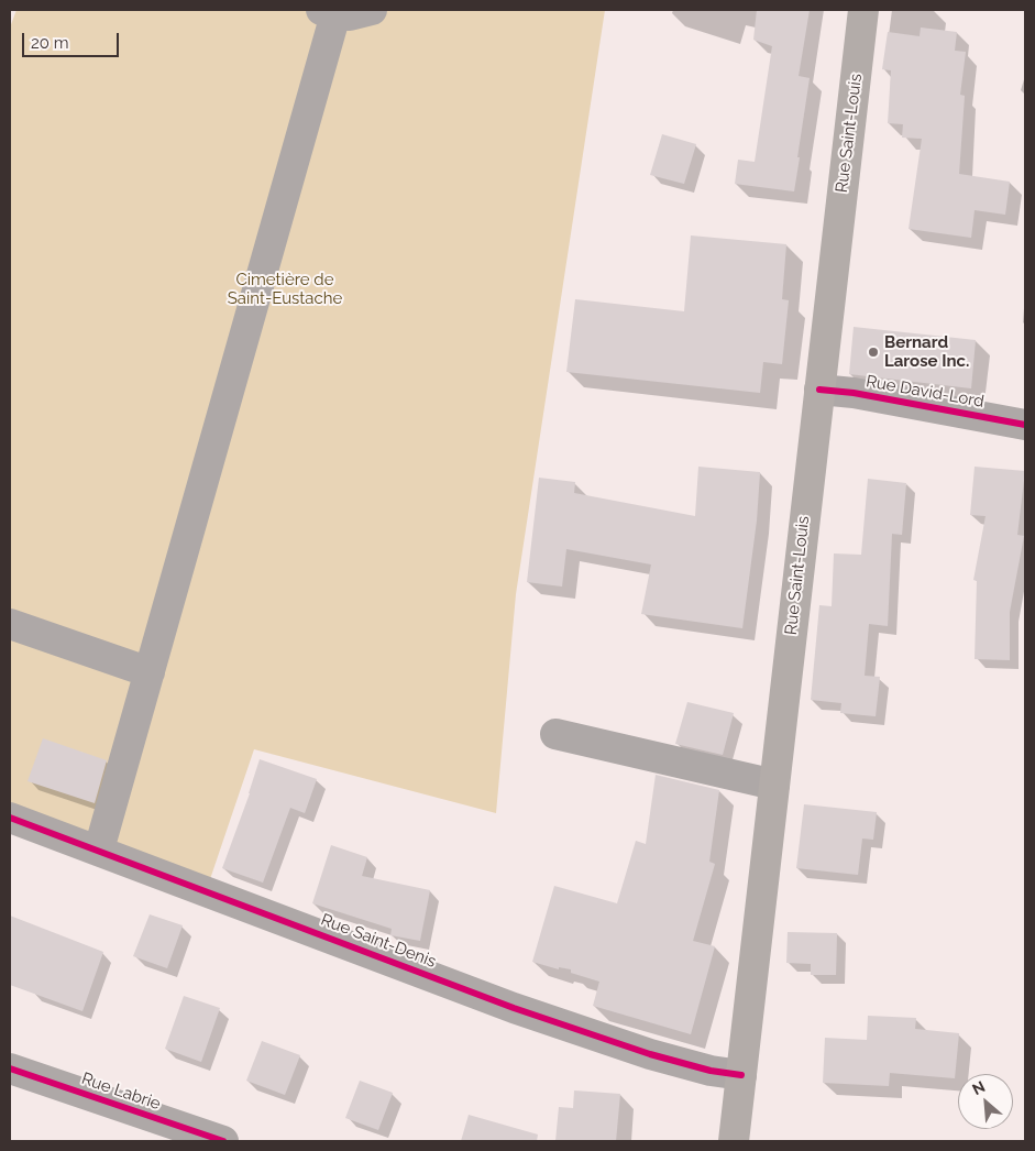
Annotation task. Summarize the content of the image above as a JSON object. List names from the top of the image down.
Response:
{
  "streets": {
    "main road": ["Rue Saint-Louis"],
    "street": ["Rue David-Lord", "Rue Saint-Denis", "Rue Labrie"]
  },
  "crossings": [
    ["Rue Saint-Louis", "Rue David-Lord"],
    ["Rue Saint-Louis", "Rue Saint-Denis"]
  ],
  "parks": ["Cimetière de Saint-Eustache"],
  "places": ["Bernard Larose Inc."],
  "scale_bar": "20 m",
  "north": "top left"
}
